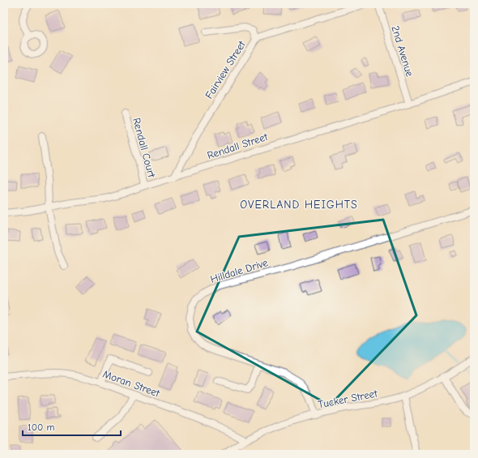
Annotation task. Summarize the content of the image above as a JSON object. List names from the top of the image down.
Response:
{
  "streets": {
    "street": [
      "2nd Avenue",
      "Fairview Street",
      "Rendall Street",
      "Rendall Court",
      "Hilldale Drive",
      "Moran Street",
      "Tucker Street"
    ]
  },
  "crossings": [
    ["2nd Avenue", "Rendall Street"],
    ["Fairview Street", "Rendall Street"],
    ["Rendall Street", "Rendall Court"],
    ["Hilldale Drive", "Tucker Street"],
    ["Moran Street", "Tucker Street"]
  ],
  "districts": ["OVERLAND HEIGHTS"],
  "scale_bar": "100 m"
}
